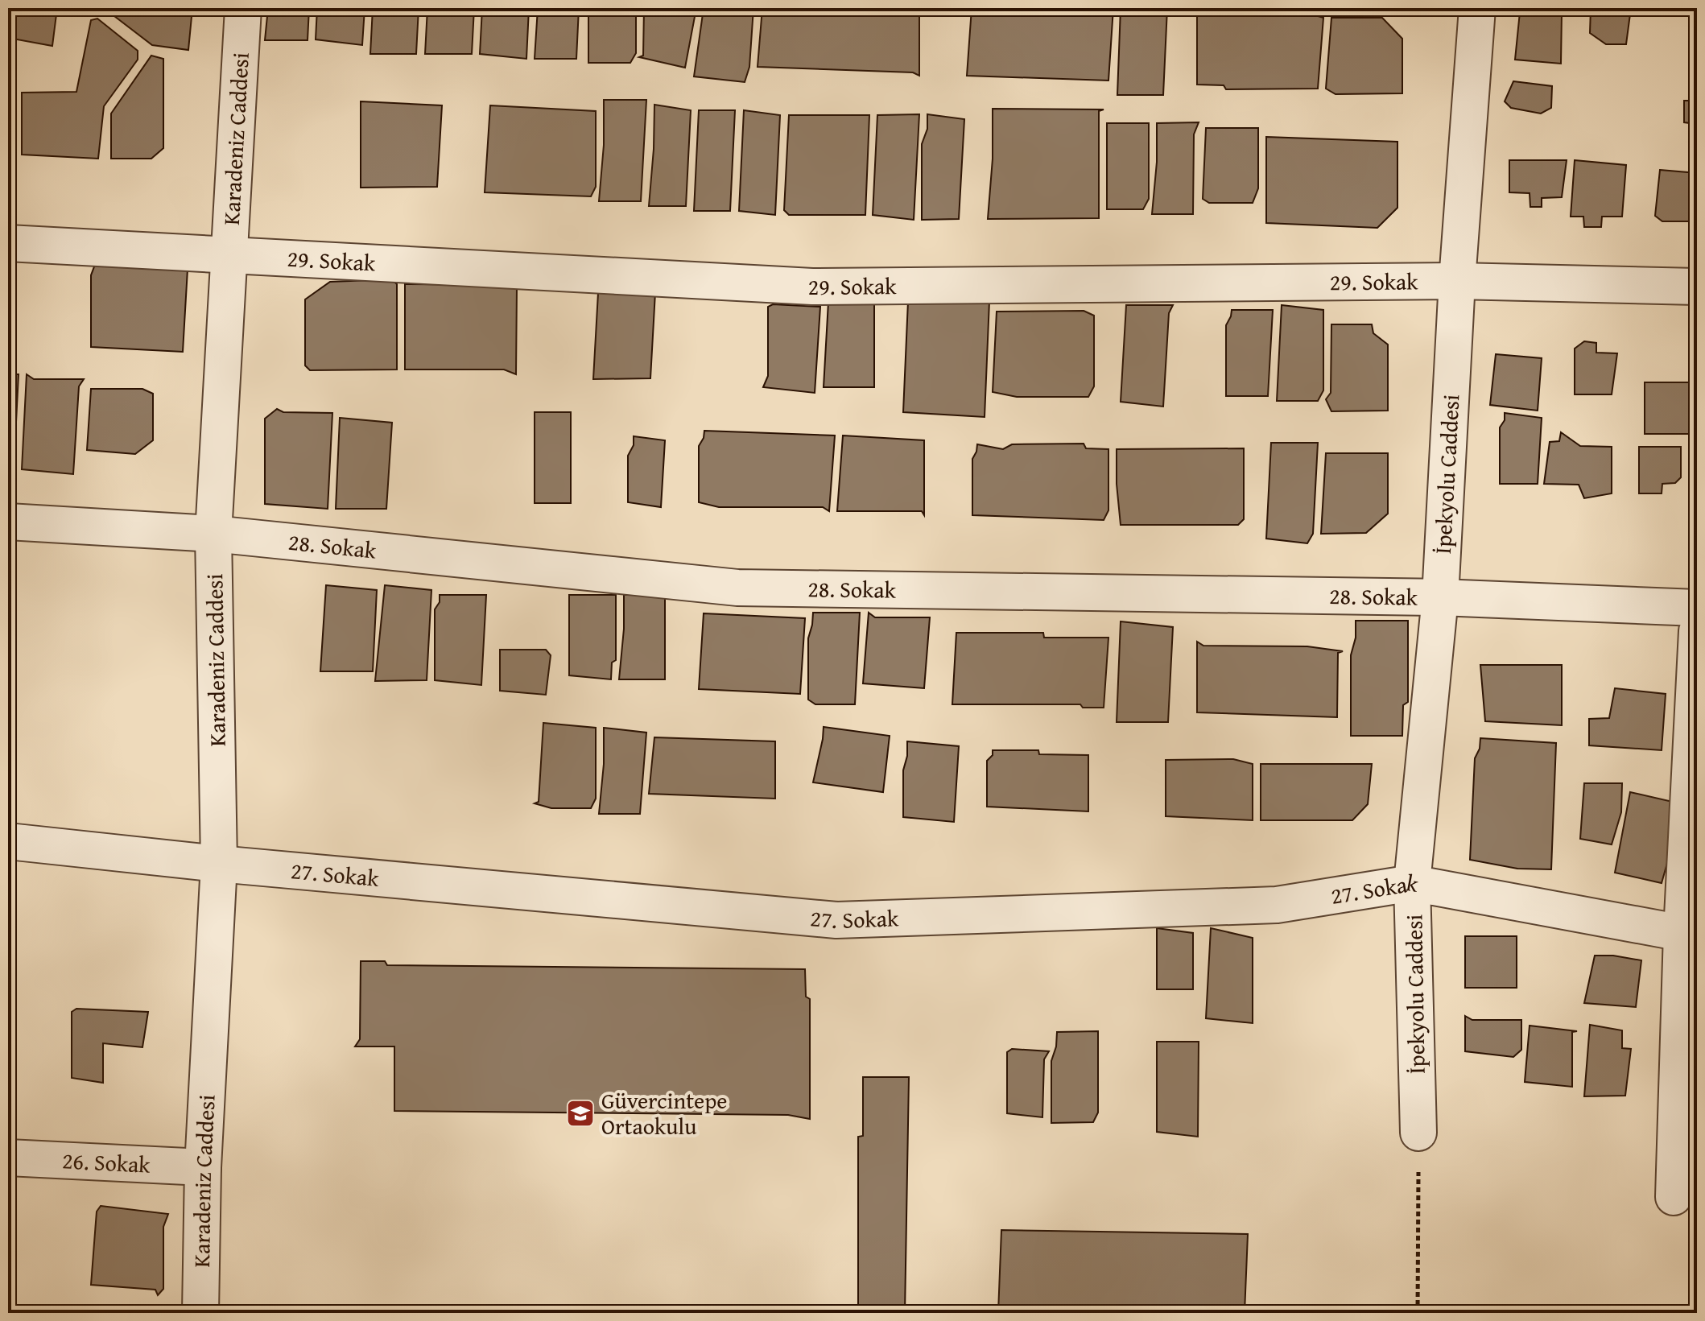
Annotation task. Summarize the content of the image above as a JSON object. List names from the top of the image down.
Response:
{
  "streets": {
    "street": [
      "Karadeniz Caddesi",
      "29. Sokak",
      "İpekyolu Caddesi",
      "28. Sokak",
      "27. Sokak",
      "26. Sokak"
    ]
  },
  "crossings": [
    ["Karadeniz Caddesi", "29. Sokak"],
    ["Karadeniz Caddesi", "28. Sokak"],
    ["Karadeniz Caddesi", "27. Sokak"],
    ["Karadeniz Caddesi", "26. Sokak"],
    ["29. Sokak", "İpekyolu Caddesi"],
    ["İpekyolu Caddesi", "28. Sokak"],
    ["İpekyolu Caddesi", "27. Sokak"]
  ],
  "places": {
    "school or university": ["Güvercintepe Ortaokulu"]
  }
}
